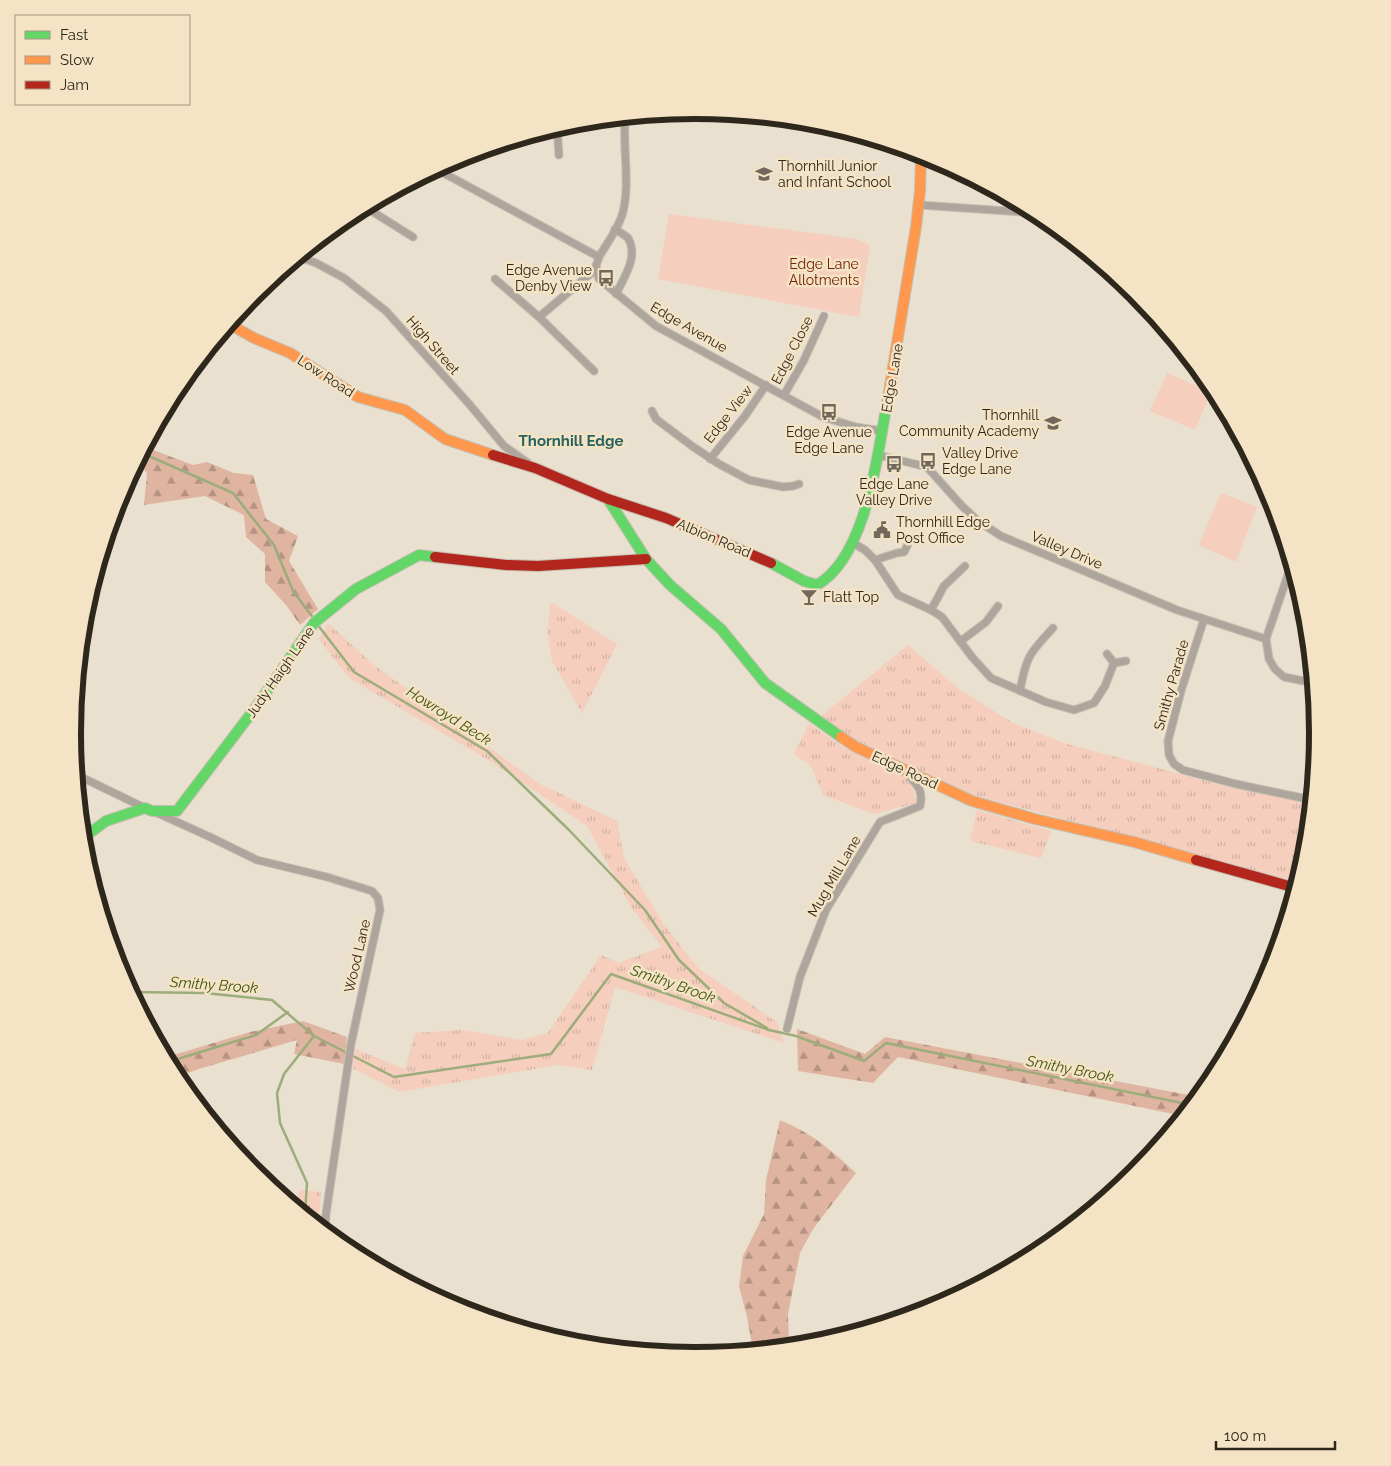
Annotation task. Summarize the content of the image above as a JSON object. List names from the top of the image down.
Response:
{
  "streets": {
    "street": [
      "Edge Avenue",
      "High Street",
      "Edge Close",
      "Low Road",
      "Edge Lane",
      "Edge View",
      "Albion Road",
      "Valley Drive",
      "Judy Haigh Lane",
      "Smithy Parade",
      "Edge Road",
      "Mug Mill Lane",
      "Wood Lane"
    ]
  },
  "crossings": [
    ["Edge Avenue", "Edge Close"],
    ["Edge Avenue", "Edge Lane"],
    ["Edge Avenue", "Edge View"],
    ["High Street", "Low Road"],
    ["Low Road", "Albion Road"],
    ["Low Road", "Edge Road"],
    ["Edge Lane", "Albion Road"],
    ["Edge Lane", "Valley Drive"],
    ["Albion Road", "Edge Road"],
    ["Valley Drive", "Smithy Parade"],
    ["Judy Haigh Lane", "Edge Road"],
    ["Judy Haigh Lane", "Wood Lane"],
    ["Edge Road", "Mug Mill Lane"]
  ],
  "districts": ["Thornhill Edge"],
  "water": ["Howroyd Beck", "Smithy Brook"],
  "parks": ["Edge Lane Allotments"],
  "places": {
    "school or university": ["Thornhill Junior and Infant School", "Thornhill Community Academy"],
    "bus stop": [
      "Edge Avenue Denby View",
      "Edge Avenue Edge Lane",
      "Valley Drive Edge Lane",
      "Edge Lane Valley Drive"
    ],
    "public building": ["Thornhill Edge Post Office"],
    "bar": ["Flatt Top"]
  },
  "legend": ["Fast", "Slow", "Jam"],
  "scale_bar": "100 m"
}
